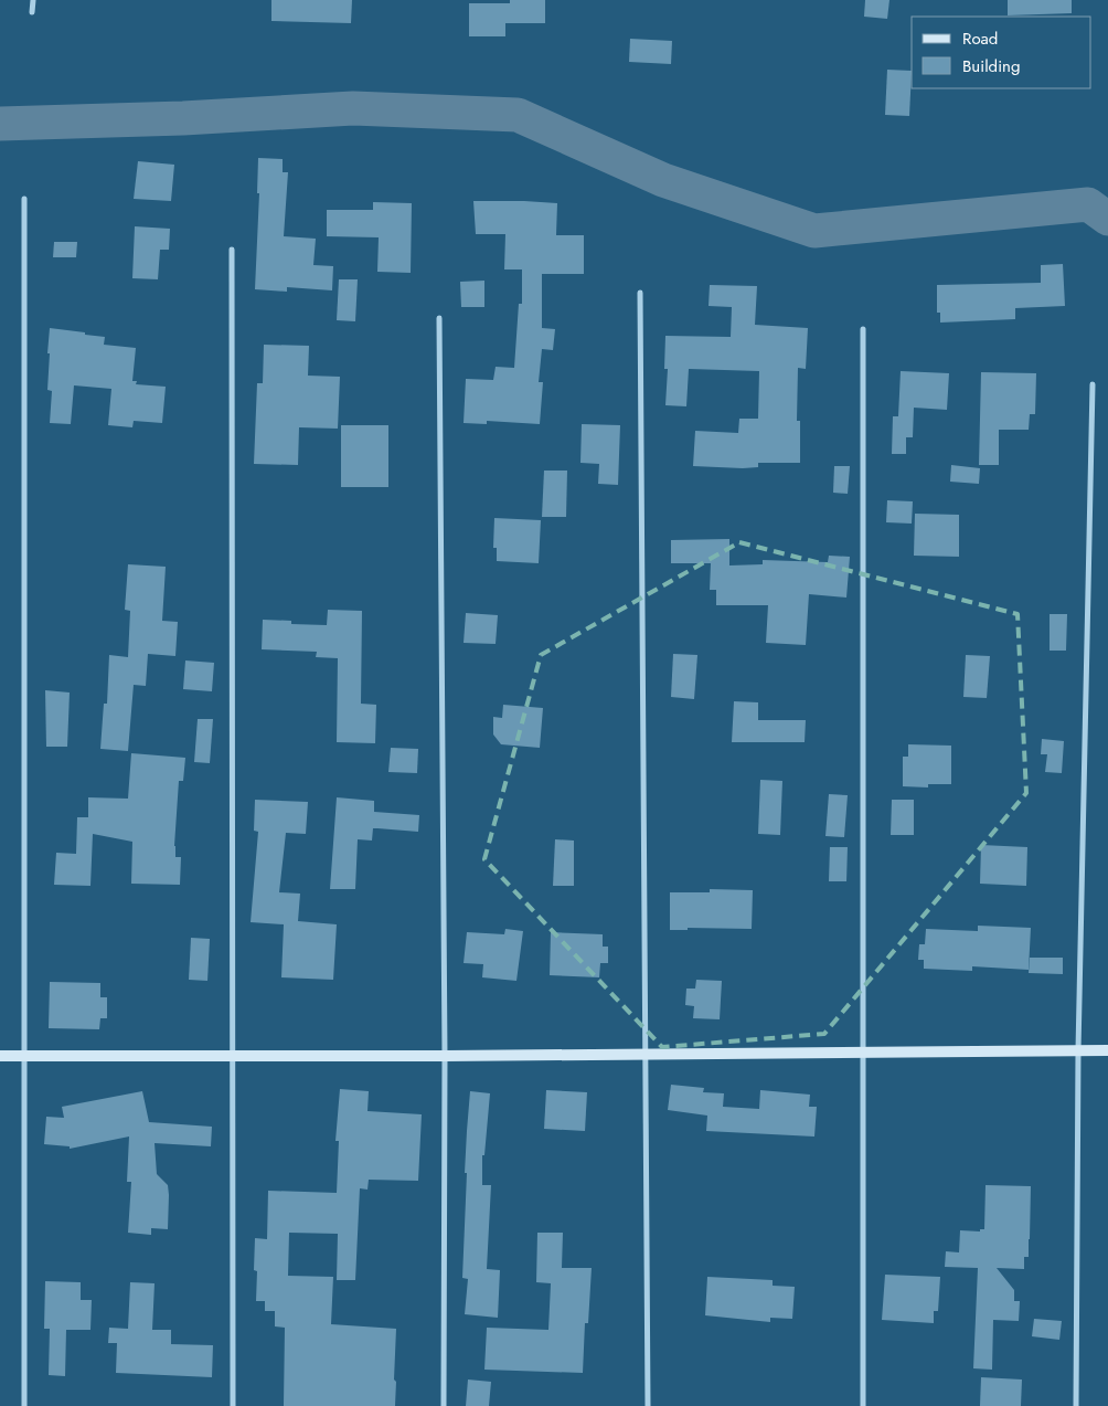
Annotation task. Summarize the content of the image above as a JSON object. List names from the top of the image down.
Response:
{
  "legend": ["Road", "Building"]
}
